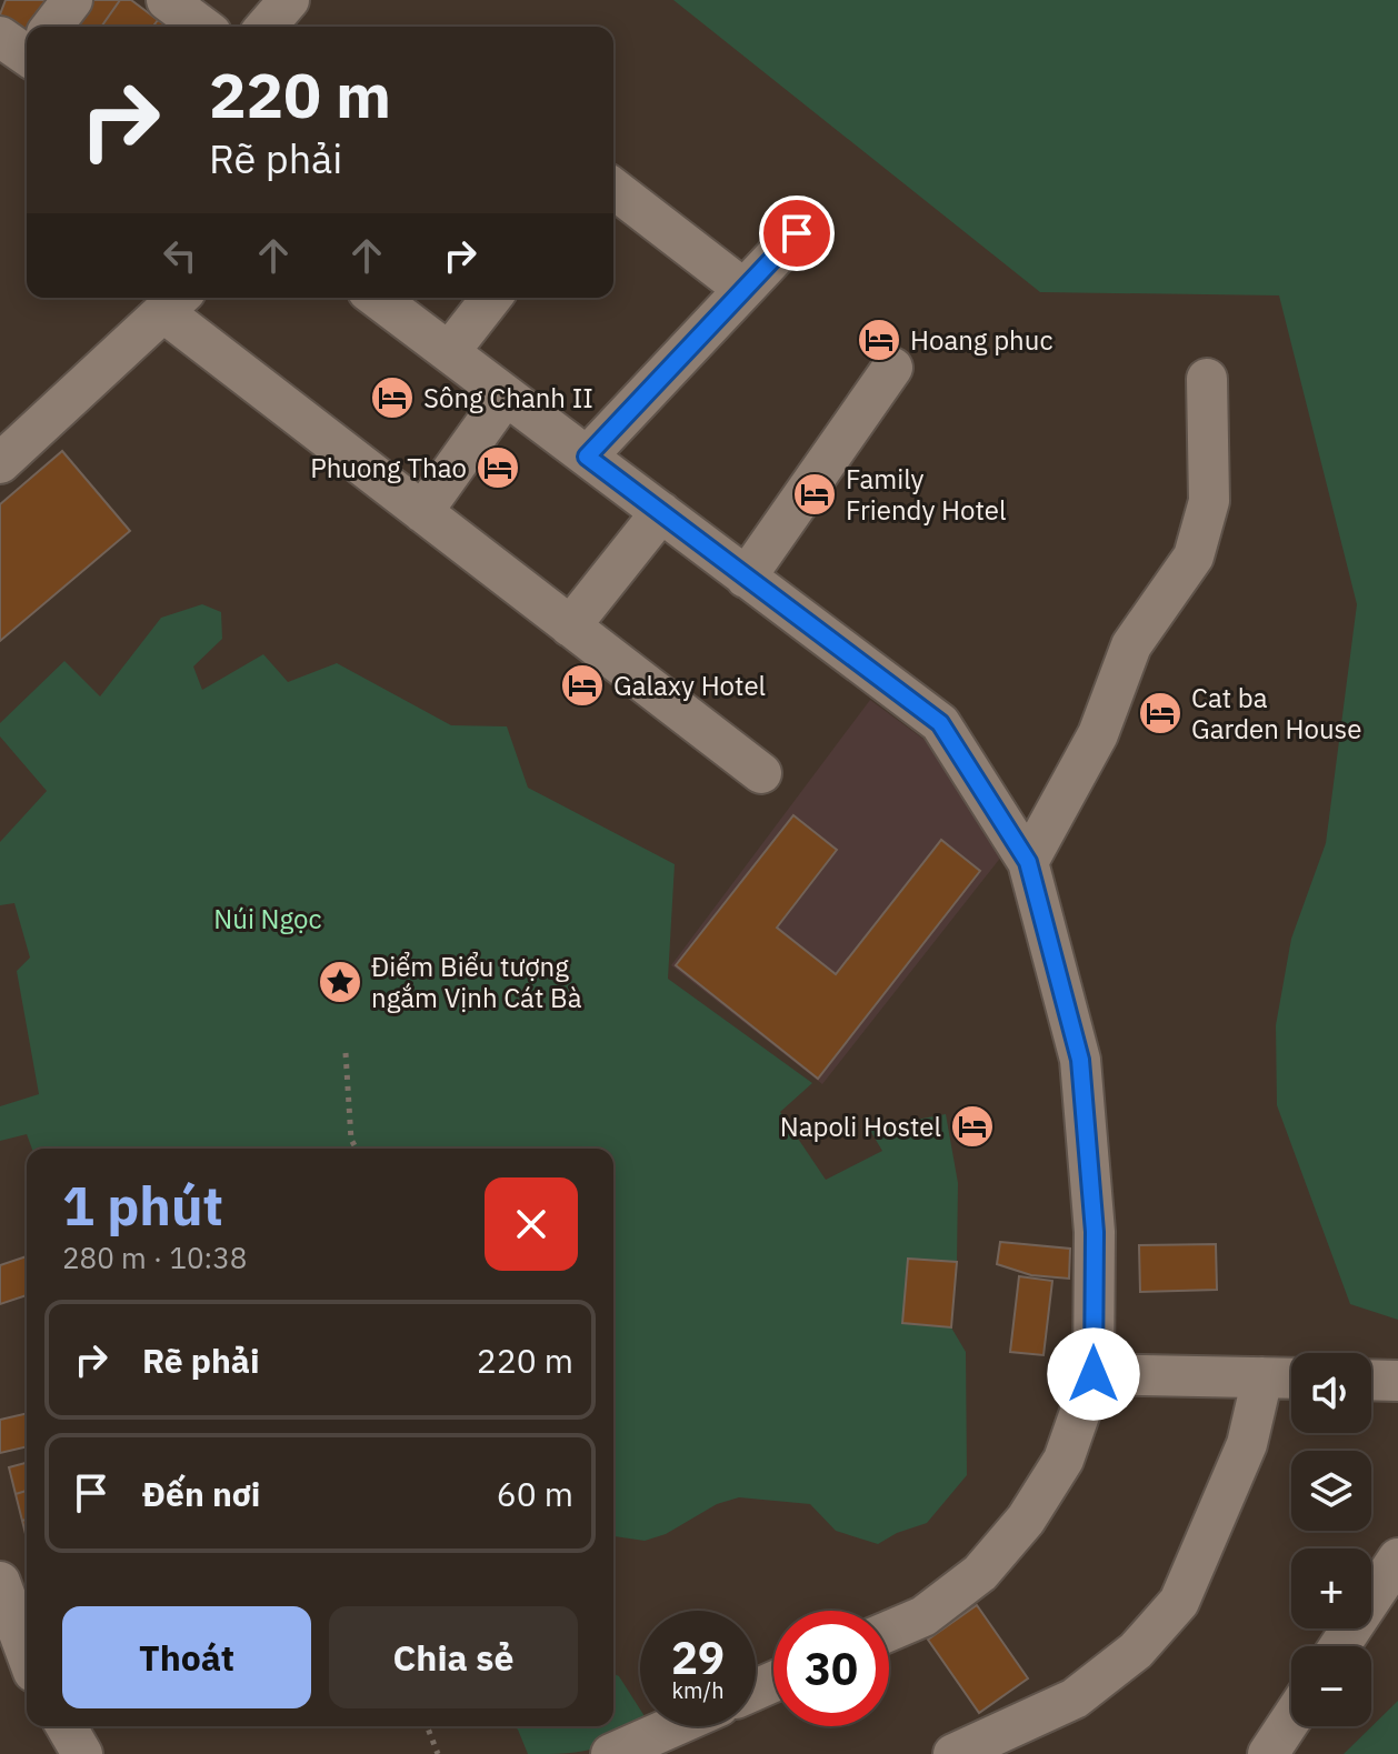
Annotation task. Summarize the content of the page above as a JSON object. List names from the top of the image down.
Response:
{
  "parks": ["Núi Ngọc"],
  "places": {
    "hotel": [
      "Hoang phuc",
      "Sông Chanh II",
      "Phuong Thao",
      "Family Friendy Hotel",
      "Galaxy Hotel",
      "Cat ba Garden House",
      "Napoli Hostel"
    ],
    "place": ["Điểm Biểu tượng ngắm Vịnh Cát Bà"]
  },
  "page": {
    "turn": ["220 m", "Rẽ phải"],
    "heading": ["1 phút", "280 m · 10:38"],
    "list": [
      {
        "name": "Rẽ phải",
        "value": "220 m"
      },
      {
        "name": "Đến nơi",
        "value": "60 m"
      }
    ],
    "map_buttons": ["+", "−"],
    "buttons": ["Thoát", "Chia sẻ"],
    "speed": "29 km/h",
    "limit": "30"
  }
}
